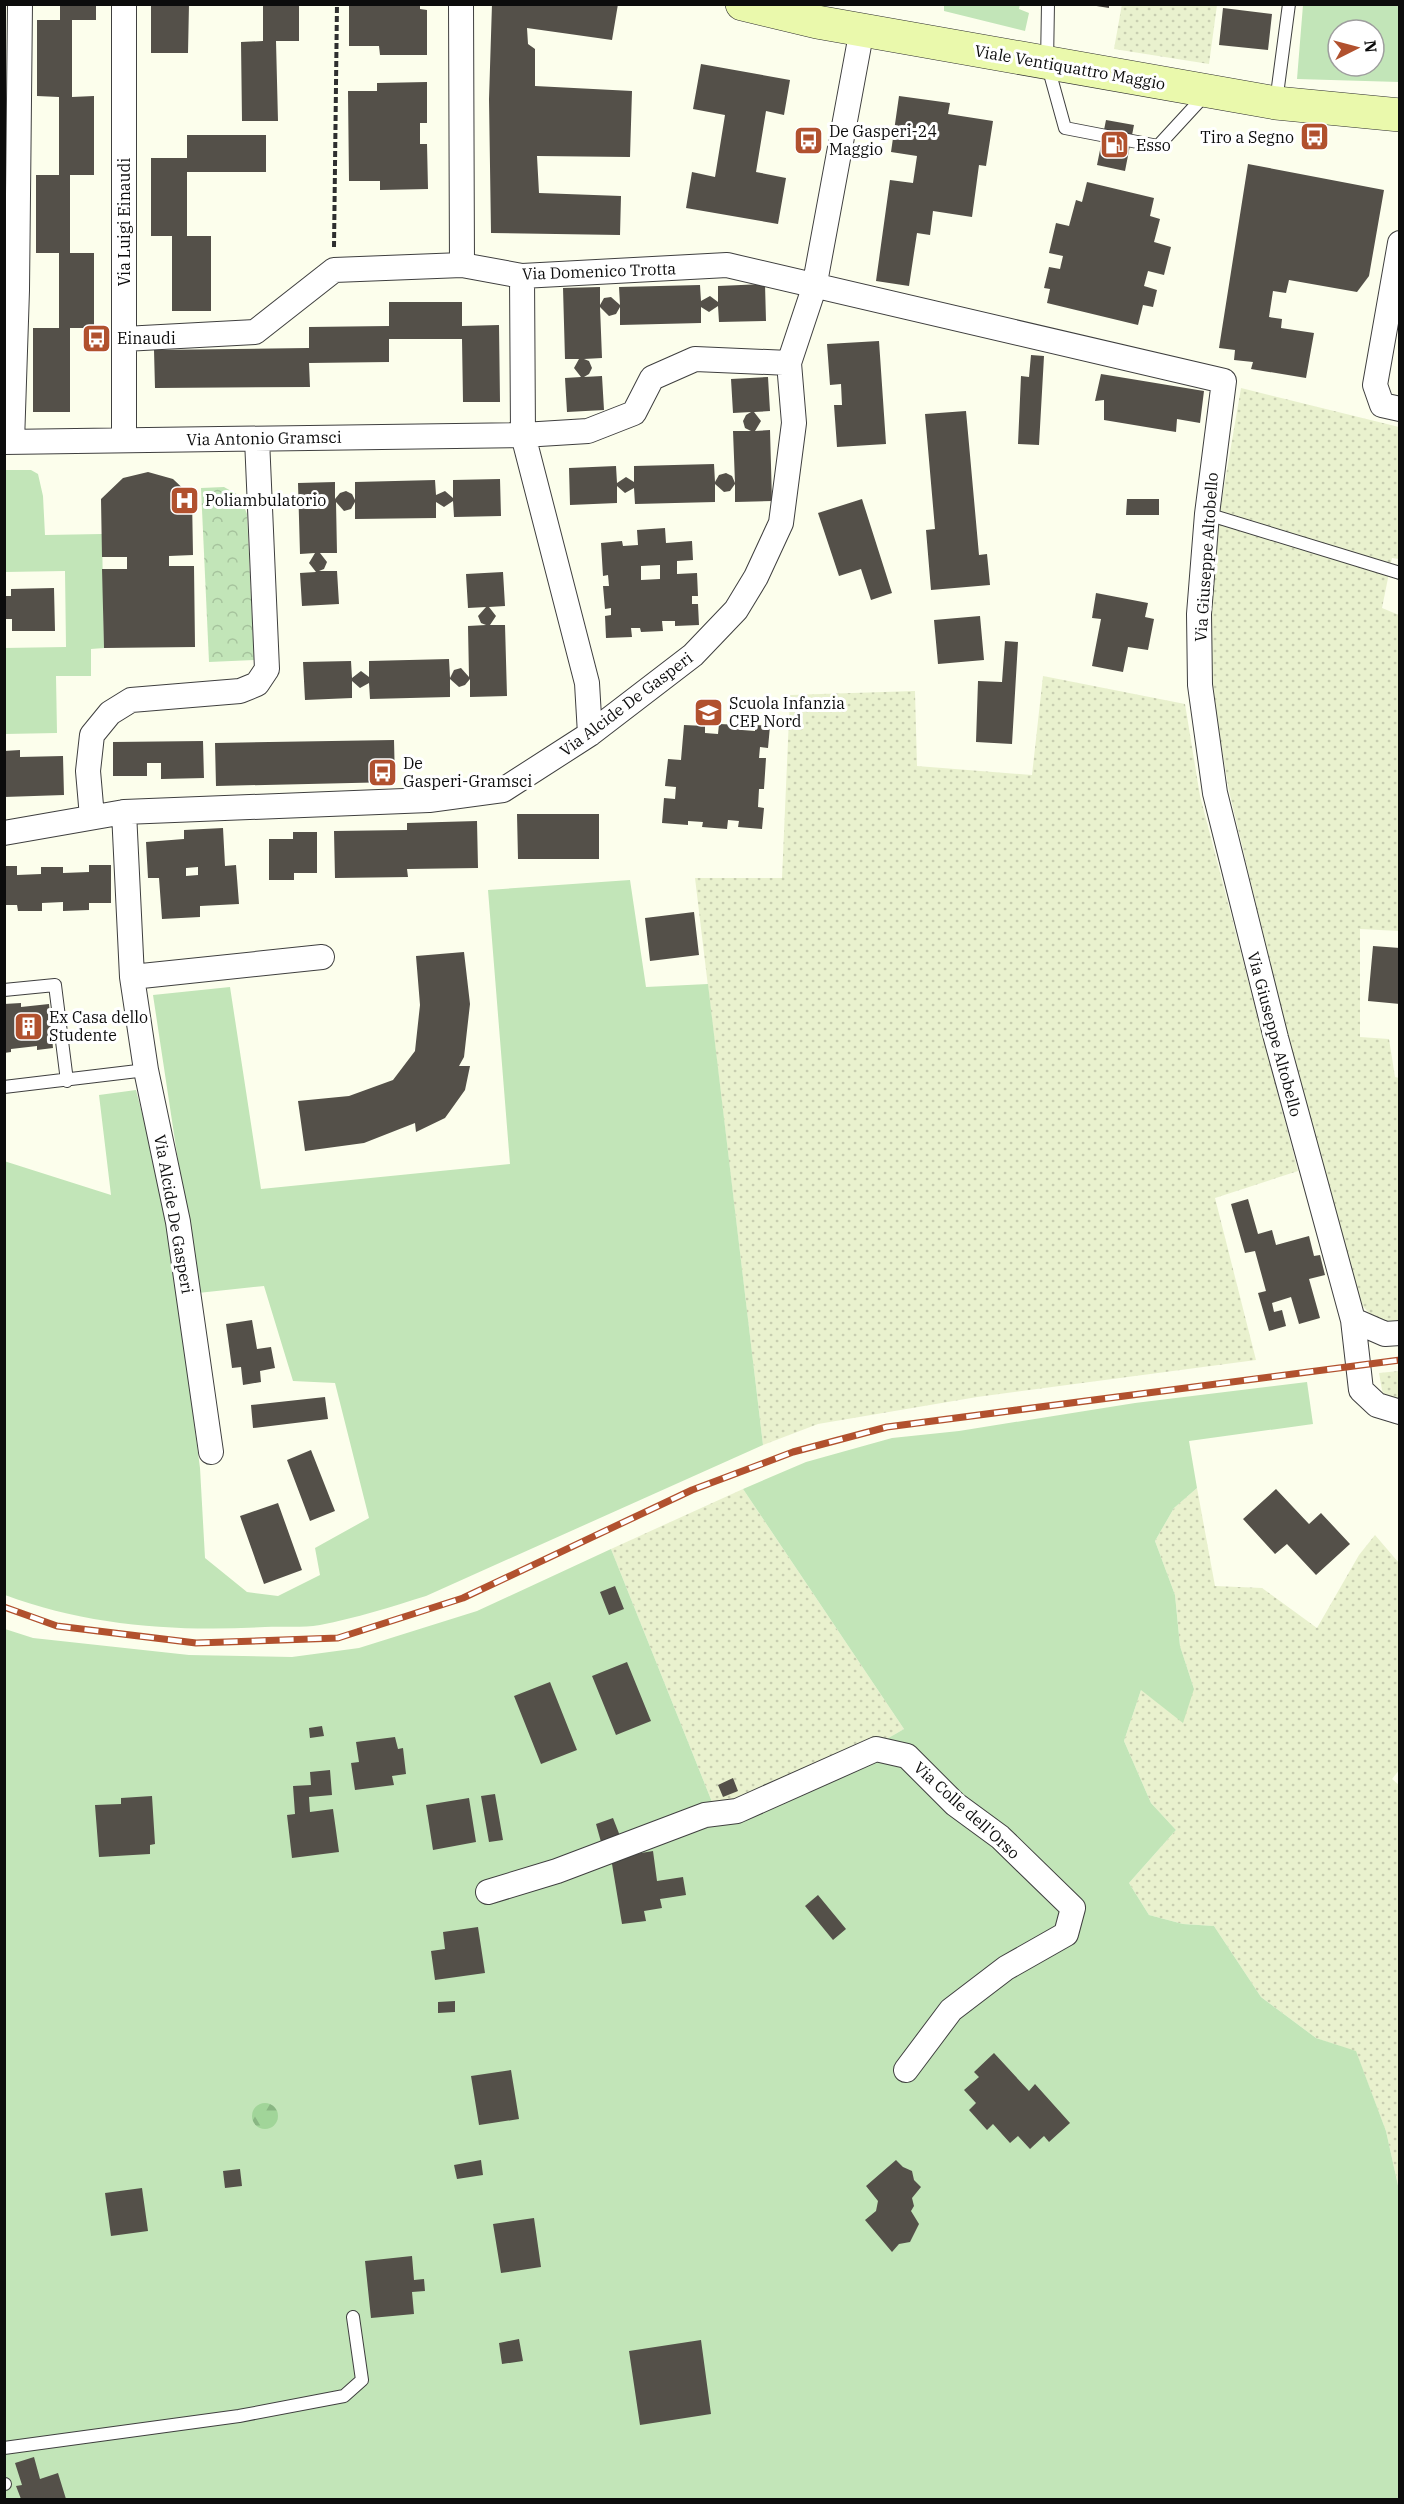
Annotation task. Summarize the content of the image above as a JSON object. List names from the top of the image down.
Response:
{
  "streets": {
    "main road": ["Viale Ventiquattro Maggio"],
    "street": [
      "Via Luigi Einaudi",
      "Via Domenico Trotta",
      "Via Antonio Gramsci",
      "Via Giuseppe Altobello",
      "Via Alcide De Gasperi",
      "Via Colle dell'Orso"
    ]
  },
  "crossings": [
    ["Viale Ventiquattro Maggio", "Via Alcide De Gasperi"],
    ["Via Luigi Einaudi", "Via Antonio Gramsci"],
    ["Via Domenico Trotta", "Via Giuseppe Altobello"],
    ["Via Domenico Trotta", "Via Alcide De Gasperi"],
    ["Via Antonio Gramsci", "Via Alcide De Gasperi"],
    ["Via Giuseppe Altobello", "Via Alcide De Gasperi"]
  ],
  "places": {
    "bus stop": [
      "Tiro a Segno",
      "De Gasperi-24 Maggio",
      "Einaudi",
      "De Gasperi-Gramsci"
    ],
    "fuel station": ["Esso"],
    "hospital": ["Poliambulatorio"],
    "school or university": ["Scuola Infanzia CEP Nord"],
    "building": ["Ex Casa dello Studente"]
  },
  "north": "right"
}
